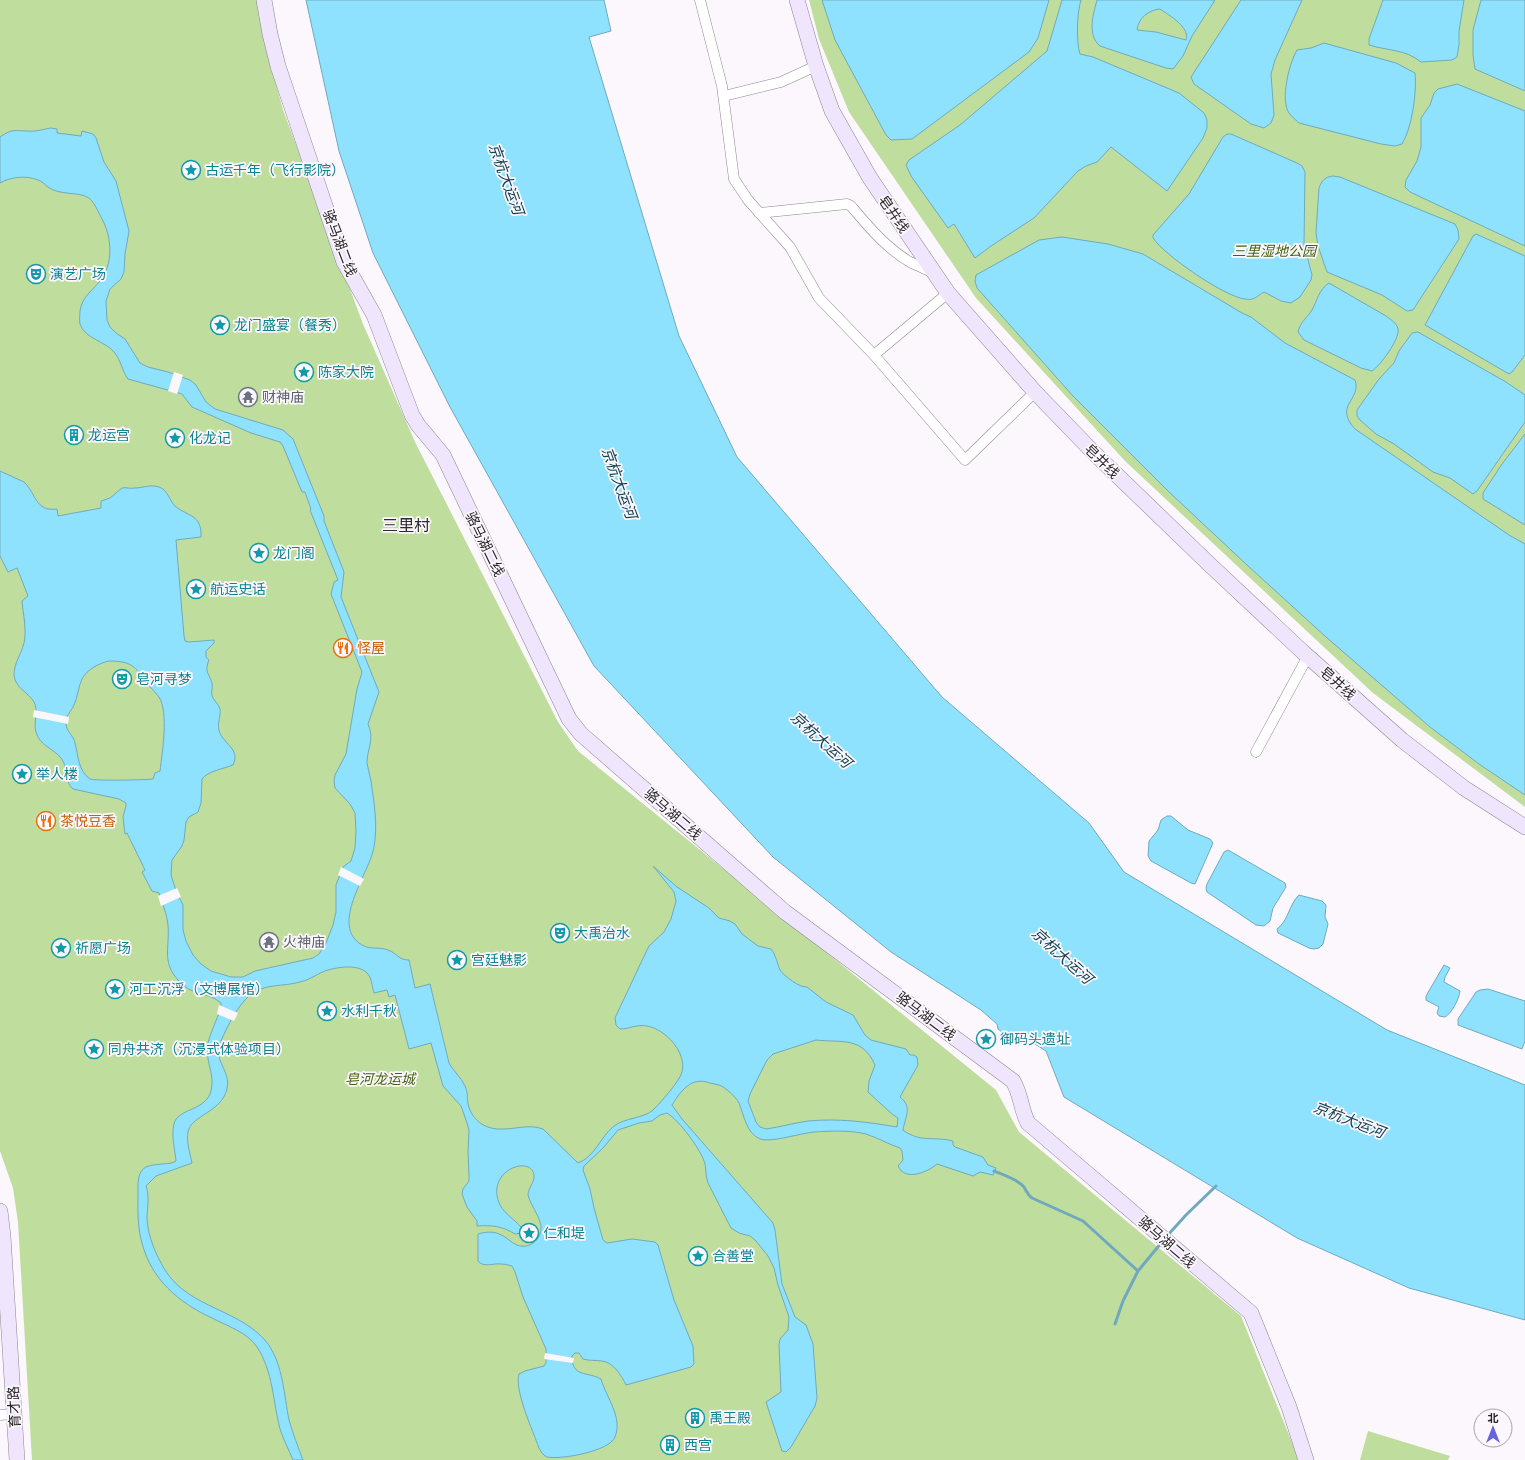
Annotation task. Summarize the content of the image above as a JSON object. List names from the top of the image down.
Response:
{
  "streets": {
    "street": ["皂井线", "骆马湖二线", "育才路"]
  },
  "districts": ["三里村"],
  "water": ["京杭大运河"],
  "parks": ["三里湿地公园", "皂河龙运城"],
  "places": {
    "place": [
      "古运千年（飞行影院）",
      "龙门盛宴（餐秀）",
      "陈家大院",
      "化龙记",
      "龙门阁",
      "航运史话",
      "举人楼",
      "祈愿广场",
      "宫廷魅影",
      "河工沉浮（文博展馆）",
      "水利千秋",
      "御码头遗址",
      "同舟共济（沉浸式体验项目）",
      "仁和堤",
      "合善堂"
    ],
    "theatre": ["演艺广场", "皂河寻梦", "大禹治水"],
    "temple": ["财神庙", "火神庙"],
    "building": ["龙运宫", "禹王殿", "西宫"],
    "restaurant": ["怪屋", "茶悦豆香"]
  },
  "north": "top"
}
